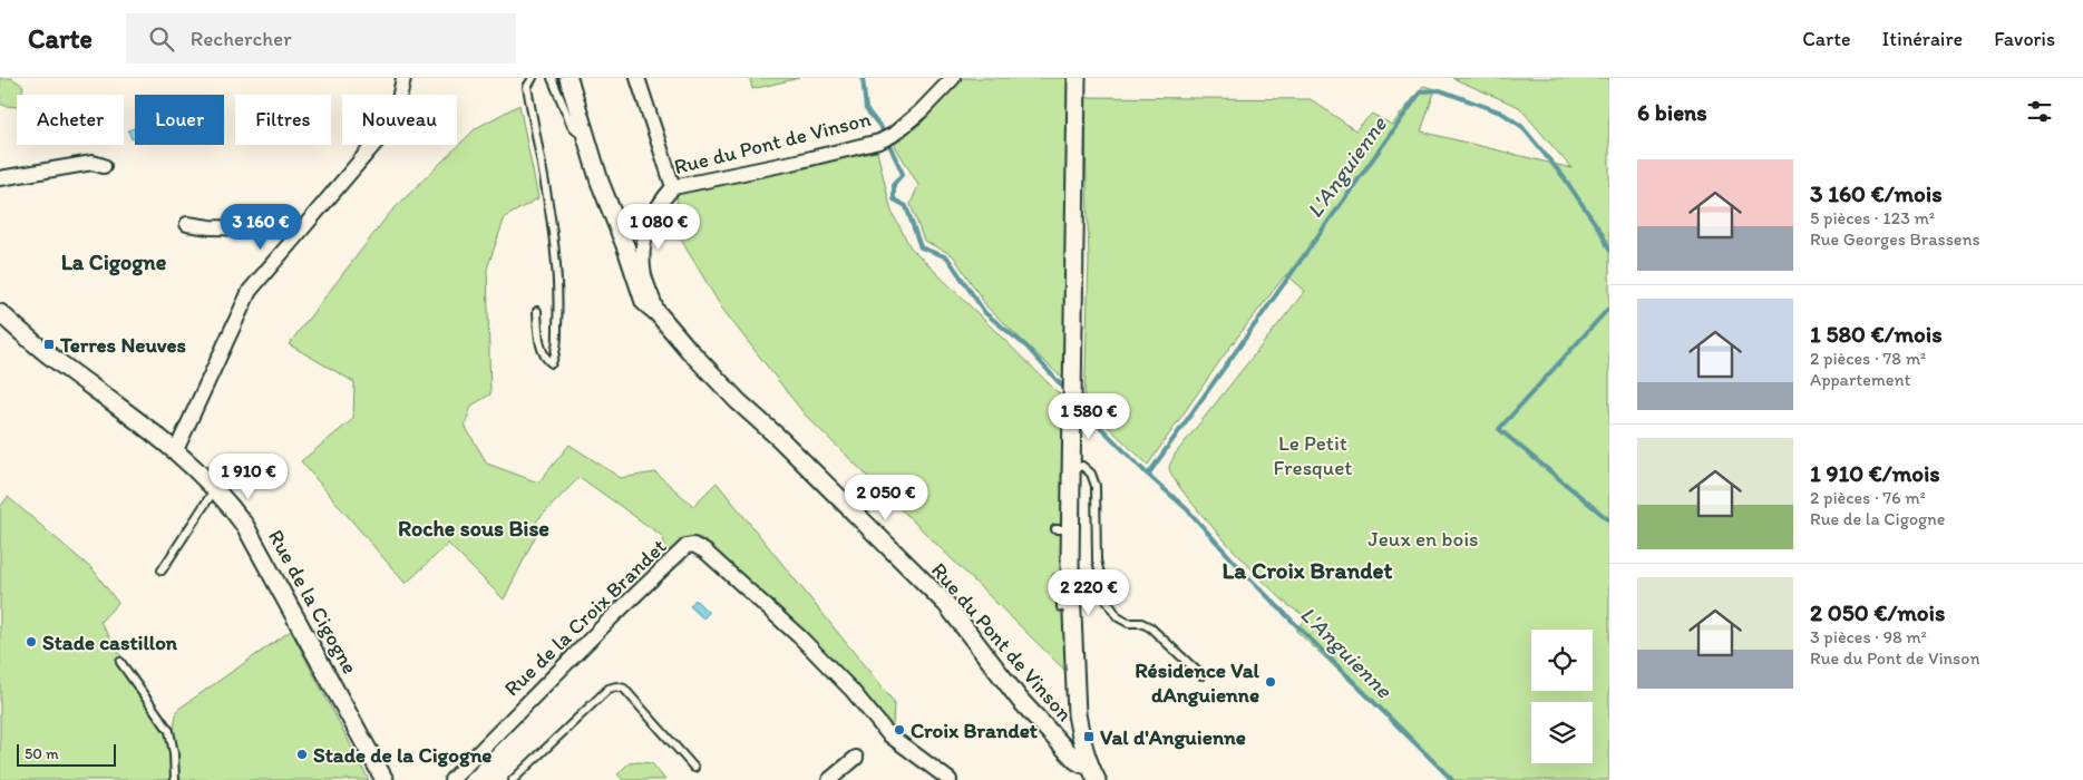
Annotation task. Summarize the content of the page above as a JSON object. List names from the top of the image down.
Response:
{
  "streets": {
    "street": ["Rue du Pont de Vinson", "Rue de la Cigogne", "Rue de la Croix Brandet"]
  },
  "districts": ["La Cigogne", "Roche sous Bise", "La Croix Brandet"],
  "water": ["L'Anguienne"],
  "parks": ["Le Petit Fresquet", "Jeux en bois"],
  "places": {
    "transit": ["Terres Neuves", "Val d'Anguienne"],
    "other": [
      "Stade castillon",
      "Résidence Val dAnguienne",
      "Croix Brandet",
      "Stade de la Cigogne"
    ]
  },
  "scale_bar": "50 m",
  "page": {
    "header": "Carte",
    "search": "Rechercher",
    "nav": ["Carte", "Itinéraire", "Favoris"],
    "heading": "6 biens",
    "chip": [
      "Acheter",
      "Louer",
      "Filtres",
      "Nouveau"
    ],
    "list": [
      {
        "name": "3 160 €/mois",
        "note": "5 pièces · 123 m² · Rue Georges Brassens"
      },
      {
        "name": "1 580 €/mois",
        "note": "2 pièces · 78 m² · Appartement"
      },
      {
        "name": "1 910 €/mois",
        "note": "2 pièces · 76 m² · Rue de la Cigogne"
      },
      {
        "name": "2 050 €/mois",
        "note": "3 pièces · 98 m² · Rue du Pont de Vinson"
      }
    ],
    "price": [
      "3 160 €",
      "1 080 €",
      "1 580 €",
      "1 910 €",
      "2 050 €",
      "2 220 €"
    ],
    "scale": "50 m"
  }
}
